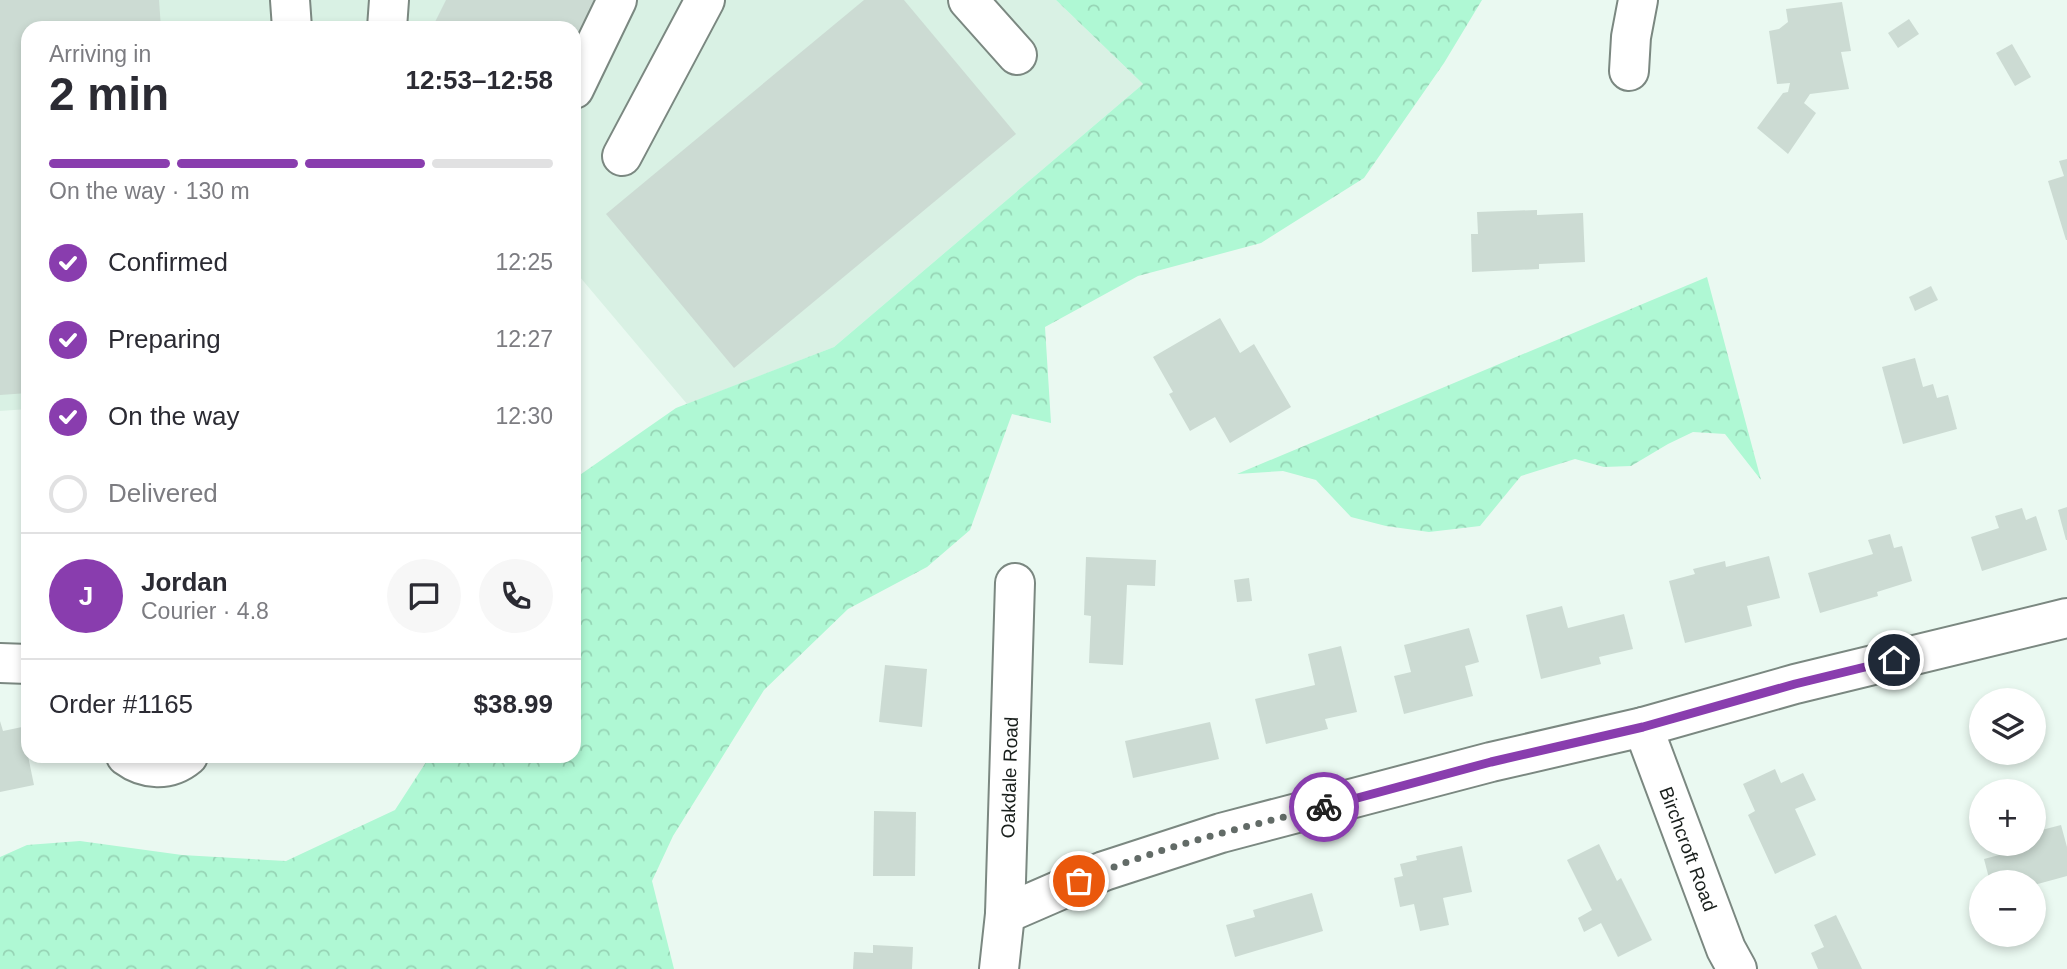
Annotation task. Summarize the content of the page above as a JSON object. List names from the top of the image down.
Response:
{
  "streets": {
    "street": ["Oakdale Road", "Birchcroft Road"]
  },
  "page": {
    "heading": ["2 min", "Arriving in", "12:53–12:58"],
    "panel": [
      "Jordan",
      "Courier · 4.8",
      "Order #1165",
      "$38.99"
    ],
    "bar": "On the way · 130 m",
    "list": [
      ["Confirmed", "12:25"],
      ["Preparing", "12:27"],
      ["On the way", "12:30"],
      "Delivered"
    ],
    "round": "J",
    "map_buttons": ["+", "−"]
  }
}
